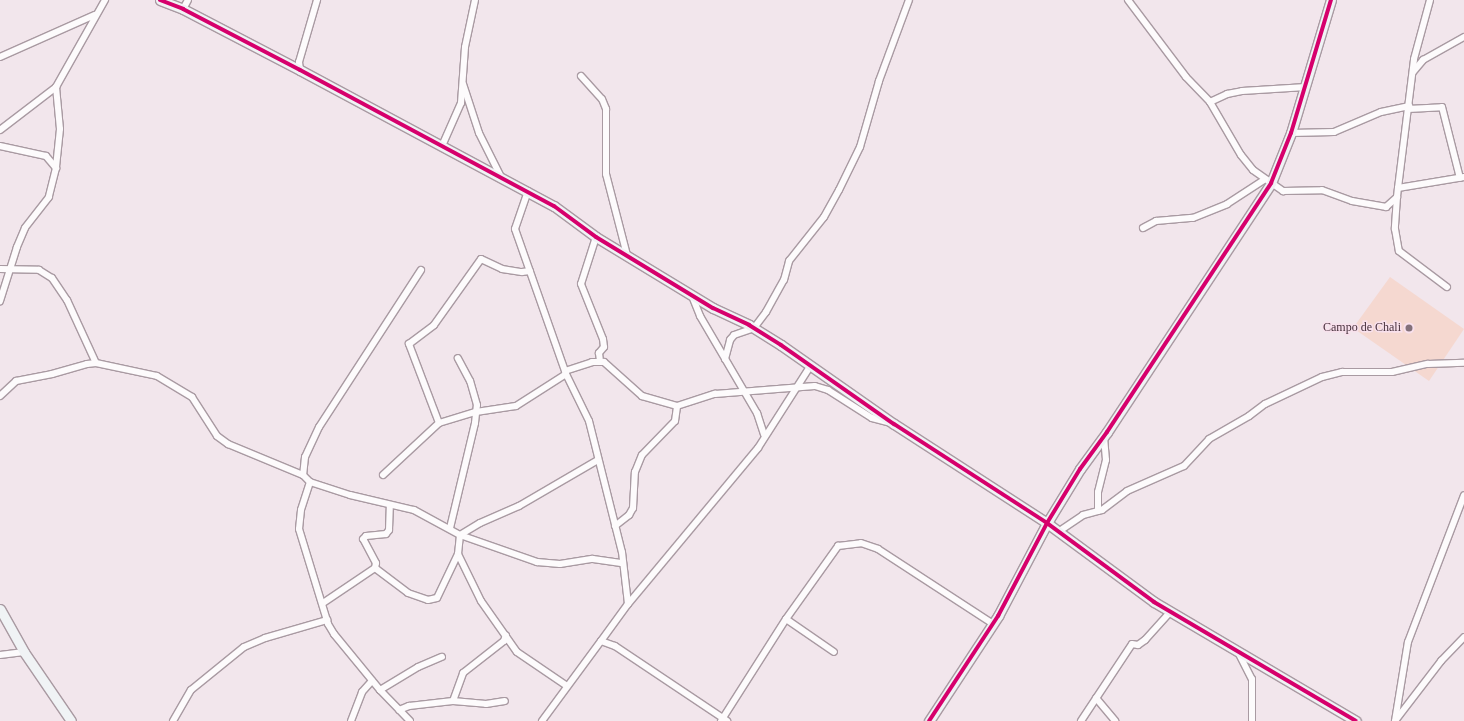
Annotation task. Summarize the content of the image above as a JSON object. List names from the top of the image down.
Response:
{
  "places": ["Campo de Chali"]
}
